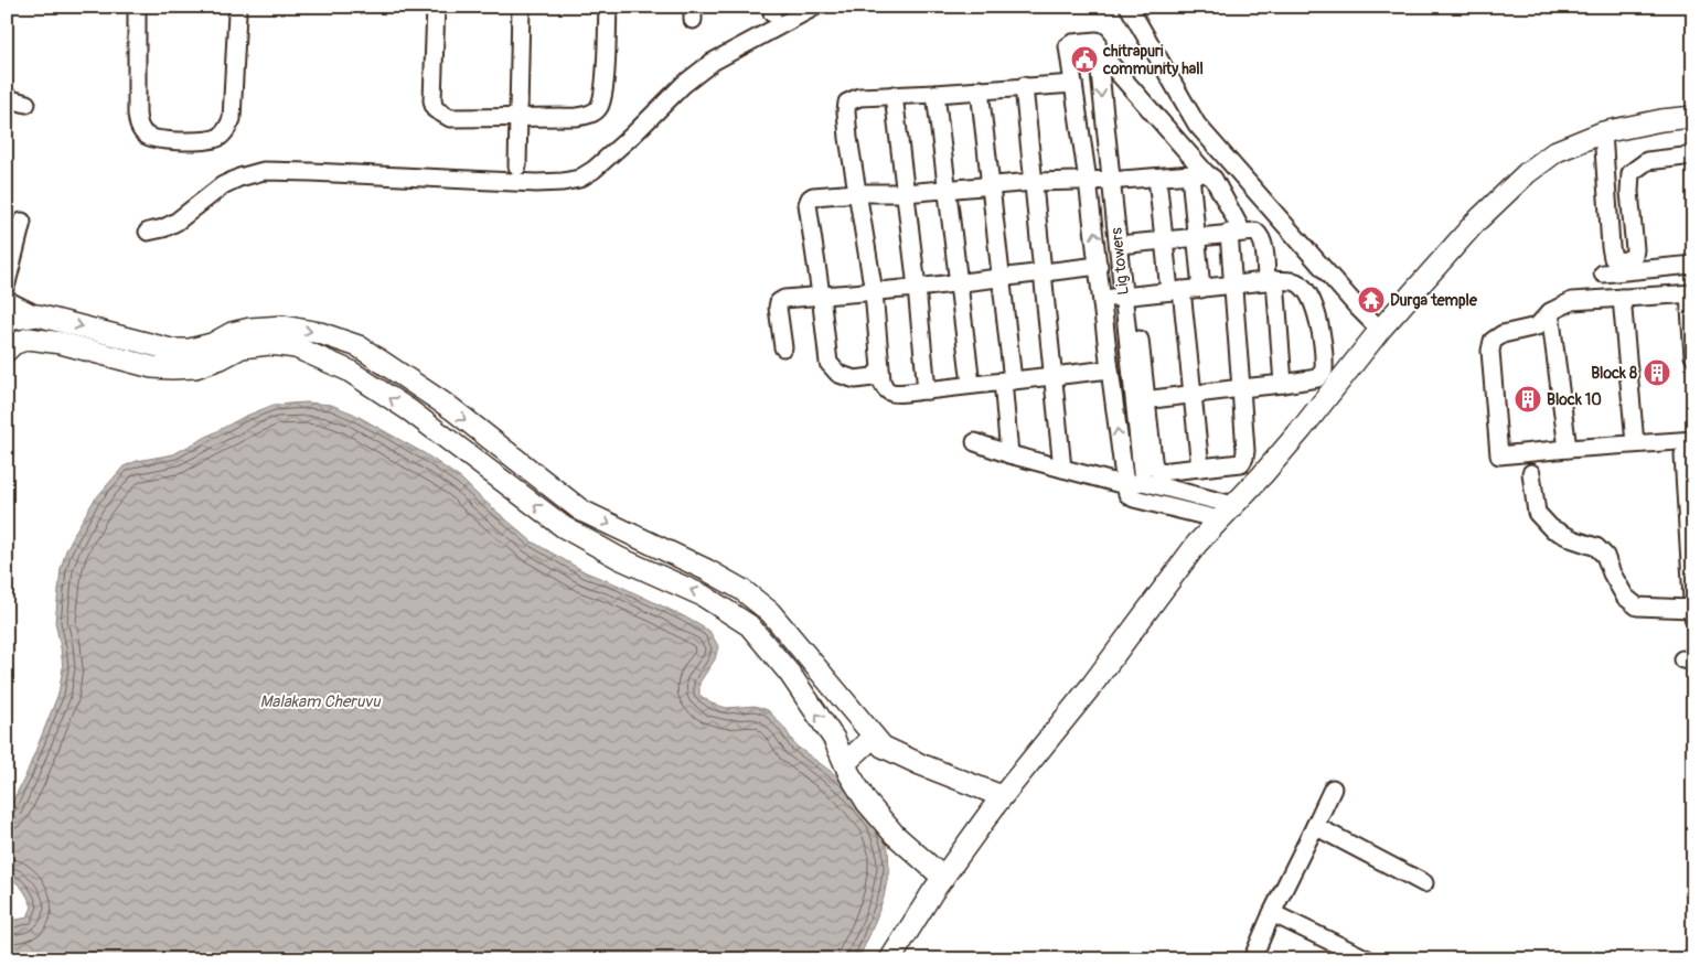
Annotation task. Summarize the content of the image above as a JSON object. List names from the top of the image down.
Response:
{
  "streets": {
    "street": ["Lig towers"]
  },
  "water": ["Malakam Cheruvu"],
  "places": {
    "public building": ["chitrapuri community hall"],
    "temple": ["Durga temple"],
    "building": ["Block 8", "Block 10"]
  }
}
